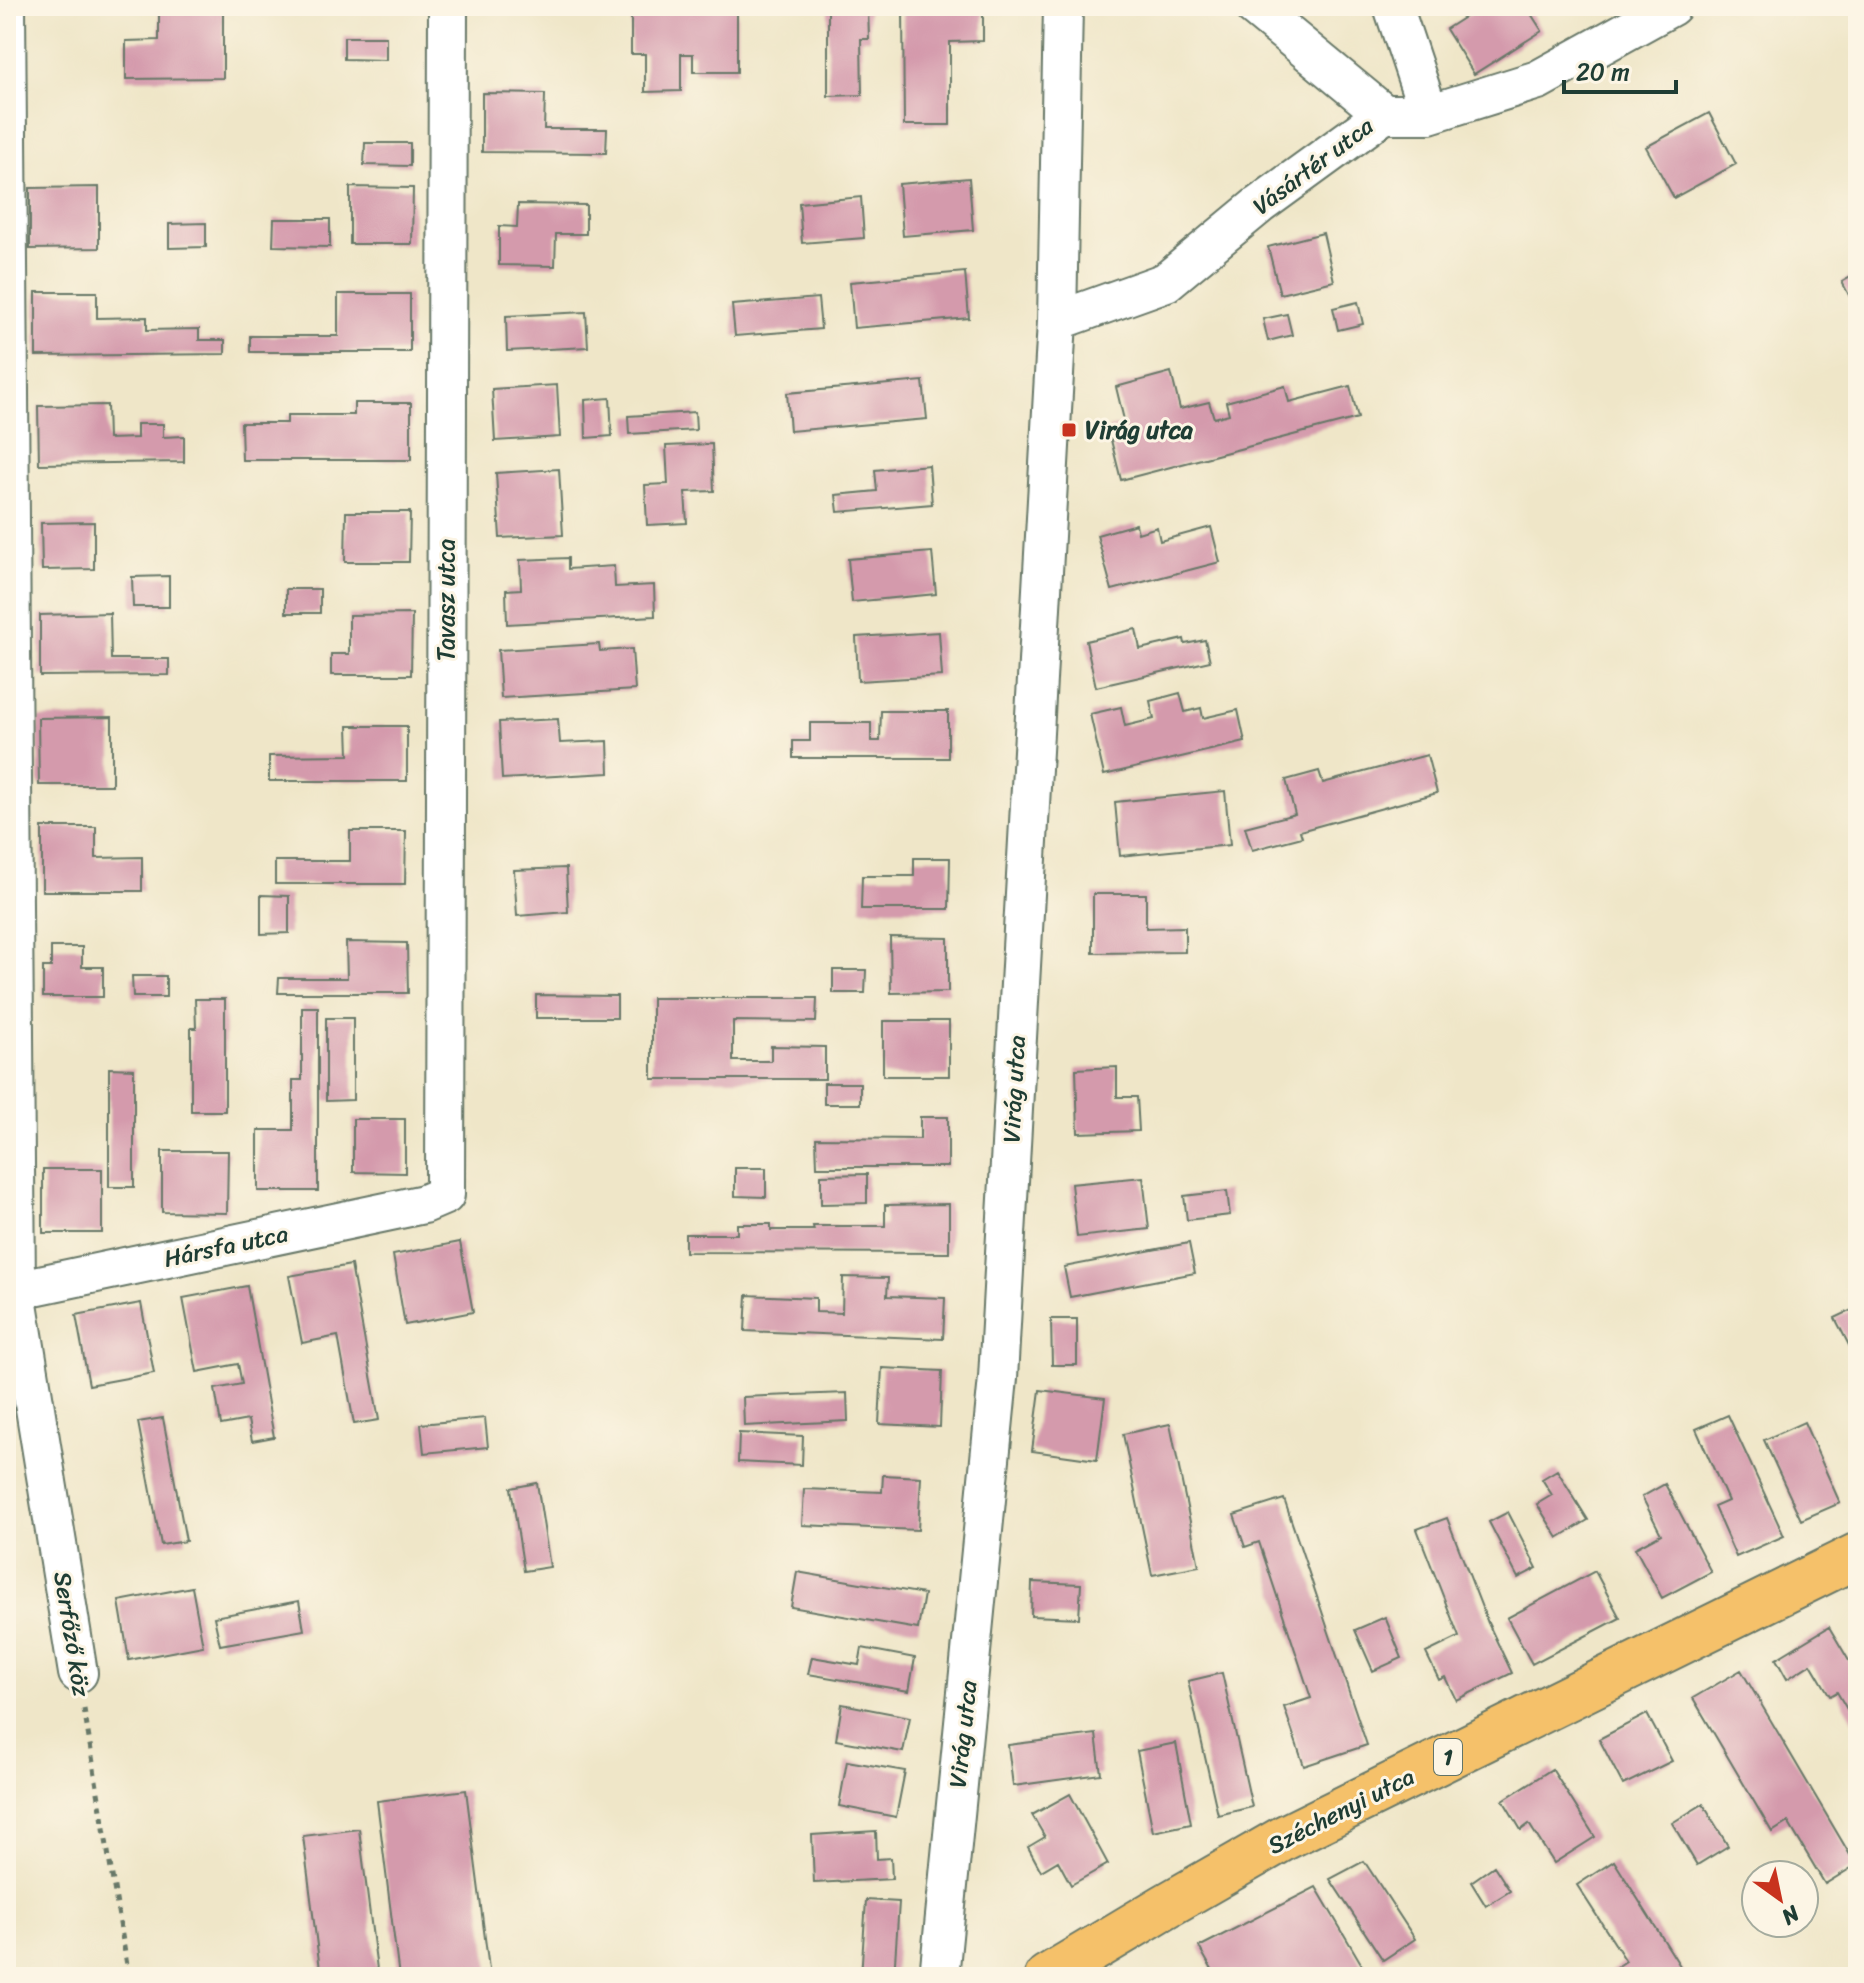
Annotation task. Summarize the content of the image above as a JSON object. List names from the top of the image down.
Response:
{
  "streets": {
    "main road": ["1", "Széchenyi utca"],
    "street": [
      "Vásártér utca",
      "Tavasz utca",
      "Virág utca",
      "Hársfa utca",
      "Serfőző köz"
    ]
  },
  "crossings": [
    ["Vásártér utca", "Virág utca"],
    ["Tavasz utca", "Hársfa utca"],
    ["Hársfa utca", "Serfőző köz"]
  ],
  "places": {
    "transit": ["Virág utca"]
  },
  "scale_bar": "20 m",
  "north": "bottom right"
}
